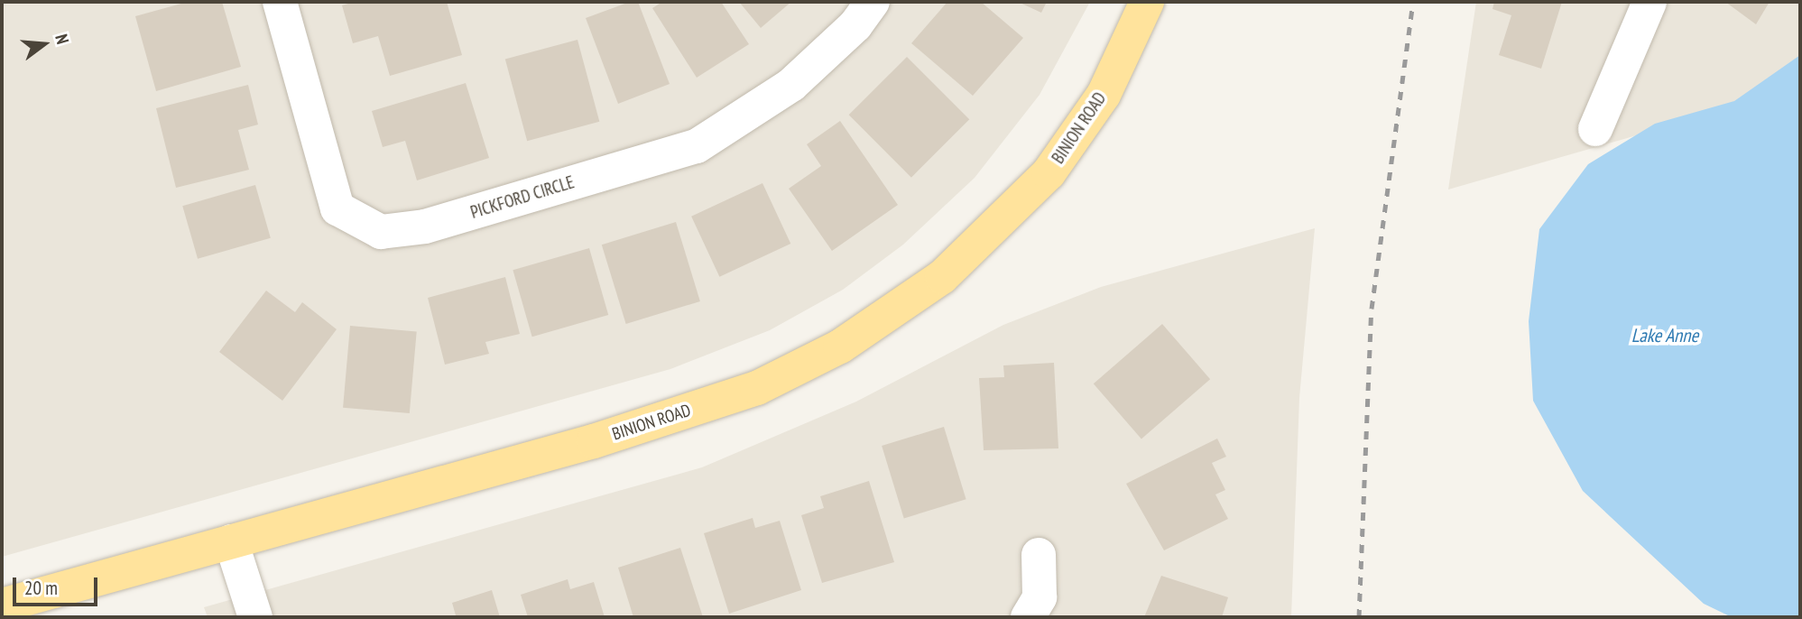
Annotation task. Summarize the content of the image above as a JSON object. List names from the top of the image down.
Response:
{
  "streets": {
    "main road": ["BINION ROAD"],
    "street": ["PICKFORD CIRCLE"]
  },
  "water": ["Lake Anne"],
  "scale_bar": "20 m",
  "north": "right"
}
